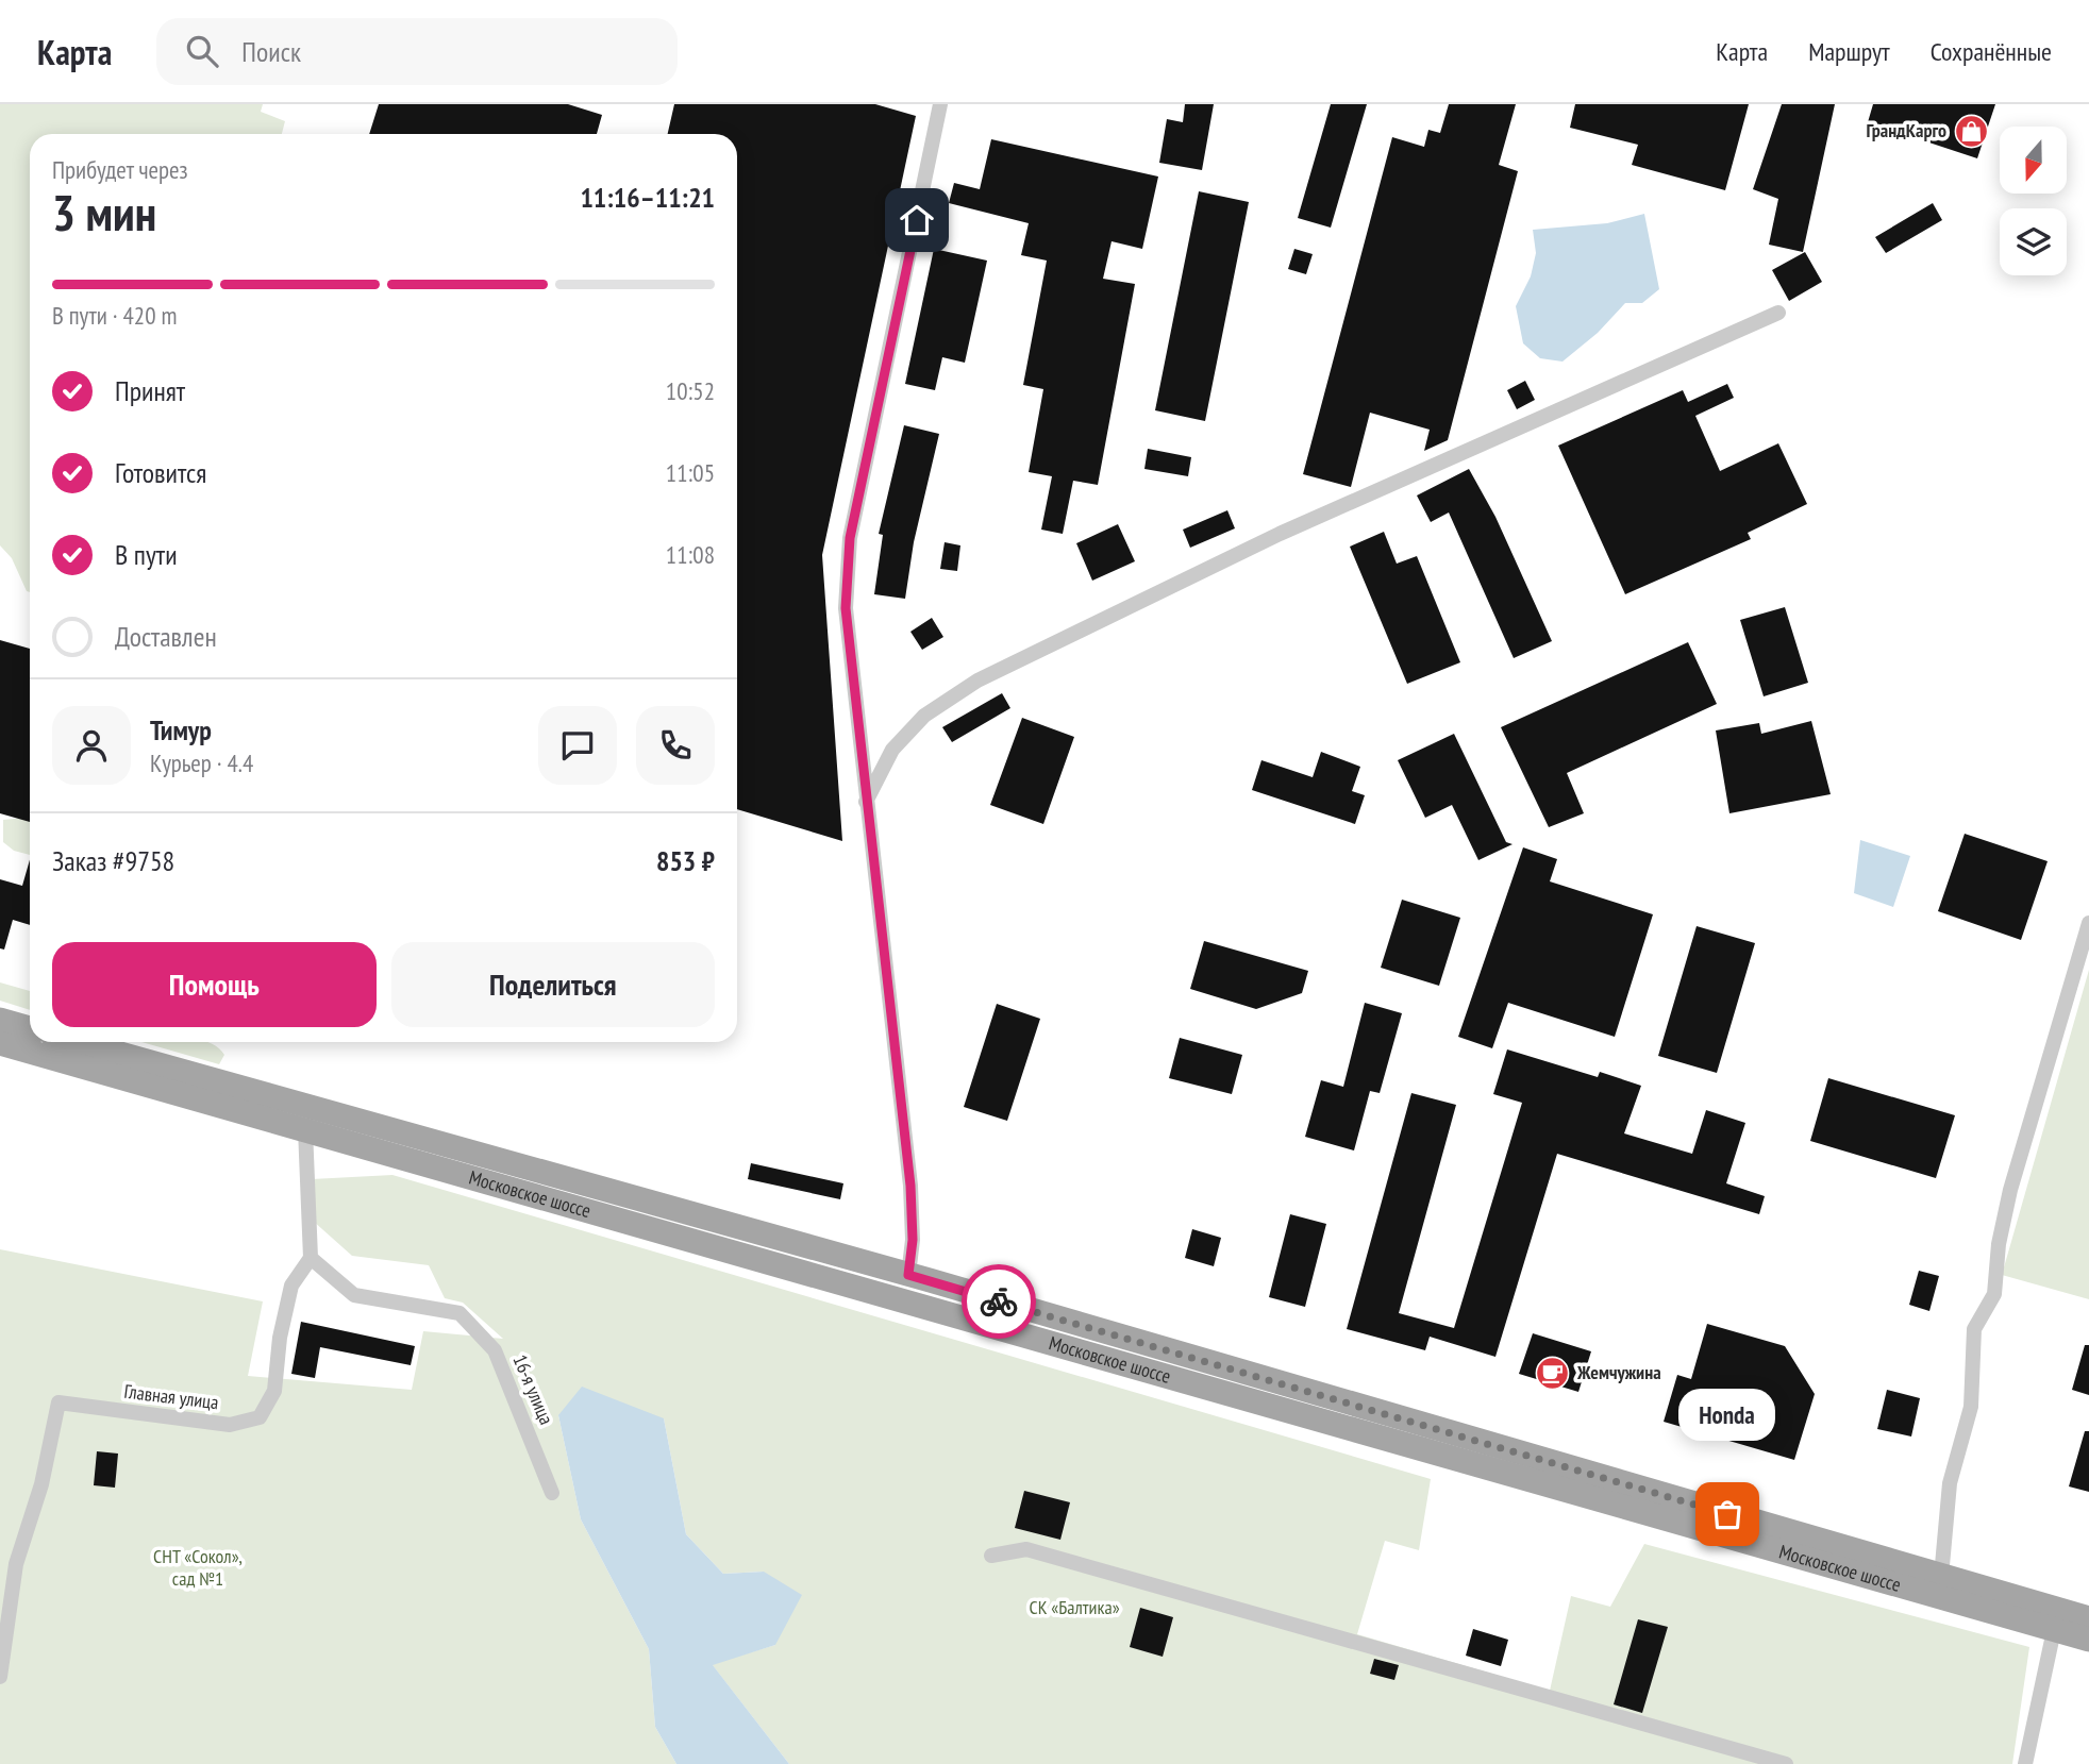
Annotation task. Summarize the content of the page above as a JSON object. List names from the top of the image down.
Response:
{
  "streets": {
    "main road": ["Московское шоссе"],
    "street": ["16-я улица", "Главная улица"]
  },
  "crossings": [
    ["16-я улица", "Главная улица"]
  ],
  "parks": ["СНТ «Сокол», сад №1", "СК «Балтика»"],
  "places": {
    "shop": ["ГрандКарго"],
    "cafe": ["Жемчужина"],
    "other": ["Honda"]
  },
  "north": "bottom",
  "page": {
    "header": "Карта",
    "search": "Поиск",
    "nav": ["Карта", "Маршрут", "Сохранённые"],
    "heading": ["3 мин", "Прибудет через", "11:16–11:21"],
    "panel": [
      "Тимур",
      "Курьер · 4.4",
      "Заказ #9758",
      "853 ₽"
    ],
    "bar": "В пути · 420 m",
    "list": [
      ["Принят", "10:52"],
      ["Готовится", "11:05"],
      ["В пути", "11:08"],
      "Доставлен"
    ],
    "buttons": ["Помощь", "Поделиться"],
    "bubble": "Honda"
  }
}
